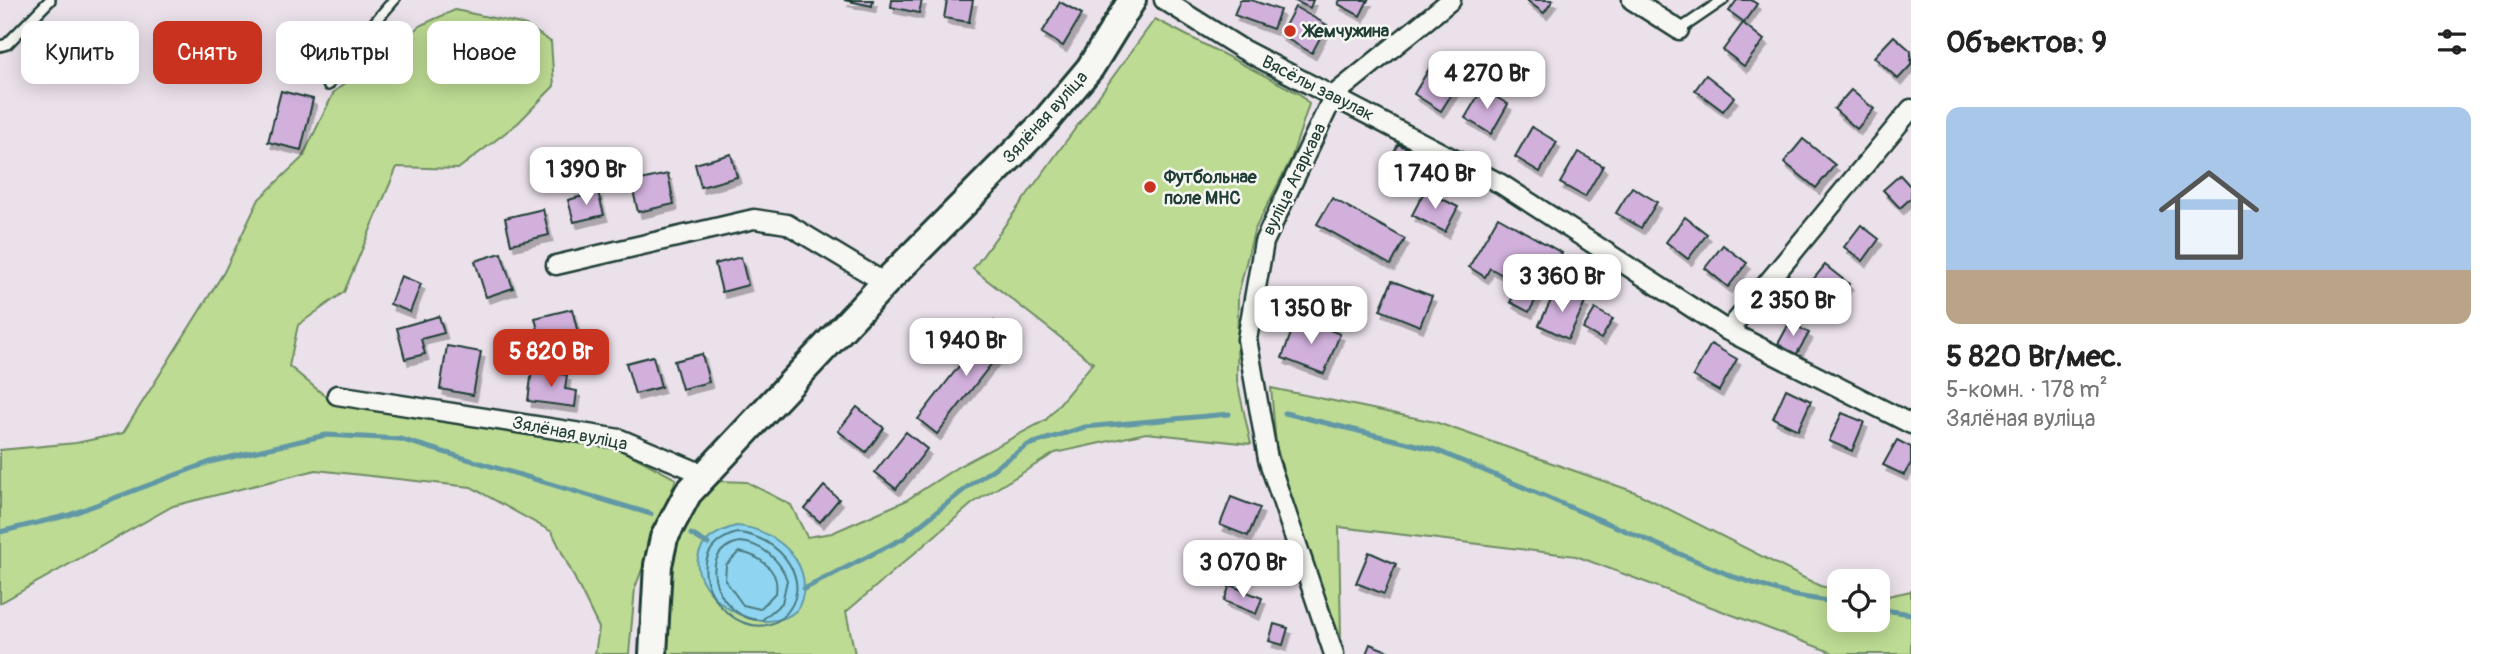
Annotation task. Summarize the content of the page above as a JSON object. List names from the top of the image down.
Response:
{
  "streets": {
    "street": ["Вясёлы завулак", "Зялёная вуліца", "вуліца Агаркава"]
  },
  "crossings": [
    ["Вясёлы завулак", "вуліца Агаркава"]
  ],
  "places": ["Жемчужина", "Футбольнае поле МНС"],
  "page": {
    "heading": "Объектов: 9",
    "chip": [
      "Купить",
      "Снять",
      "Фильтры",
      "Новое"
    ],
    "price": [
      "4 270 Br",
      "1 390 Br",
      "1 740 Br",
      "3 360 Br",
      "2 350 Br",
      "1 350 Br",
      "1 940 Br",
      "5 820 Br",
      "3 070 Br"
    ],
    "list": [
      {
        "name": "5 820 Br/мес.",
        "note": "5-комн. · 178 m² · Зялёная вуліца"
      }
    ]
  }
}
